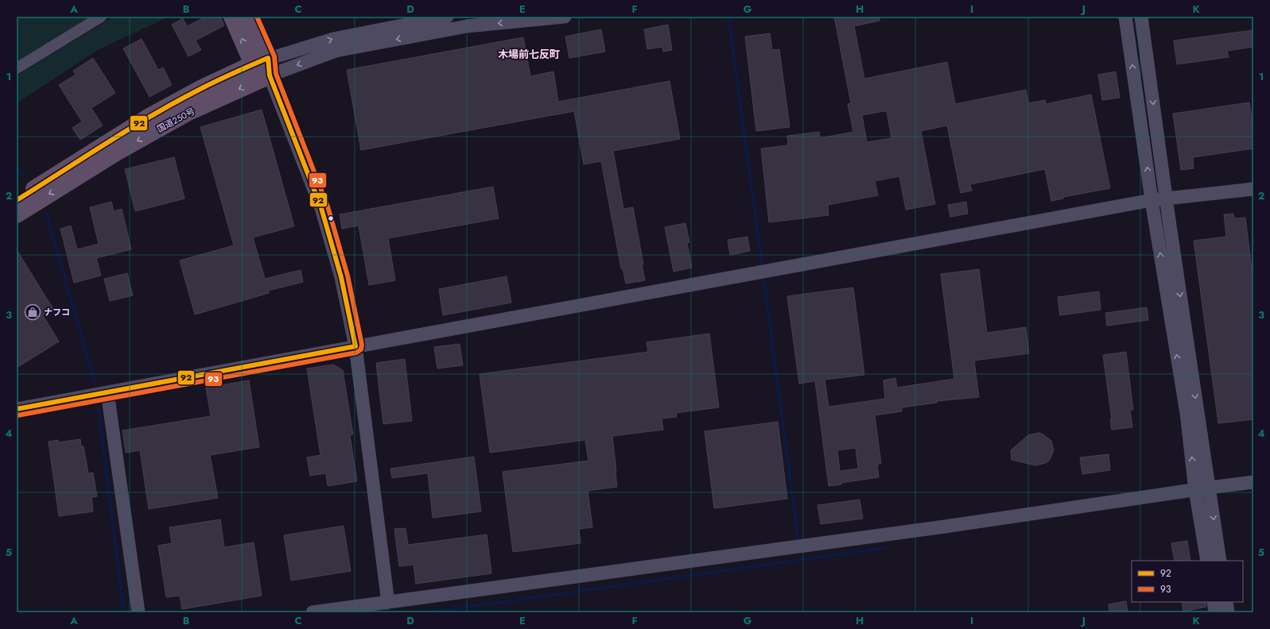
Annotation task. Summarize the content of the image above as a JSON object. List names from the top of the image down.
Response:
{
  "streets": {
    "highway": ["国道250号"]
  },
  "districts": ["木場前七反町"],
  "places": {
    "shop": ["ナフコ"]
  },
  "lines": ["transit line 93", "transit line 92"],
  "legend": ["92", "93"],
  "grid": {
    "columns": [
      "A",
      "B",
      "C",
      "D",
      "E",
      "F",
      "G",
      "H",
      "I",
      "J",
      "K"
    ],
    "rows": [
      "1",
      "2",
      "3",
      "4",
      "5"
    ]
  }
}
